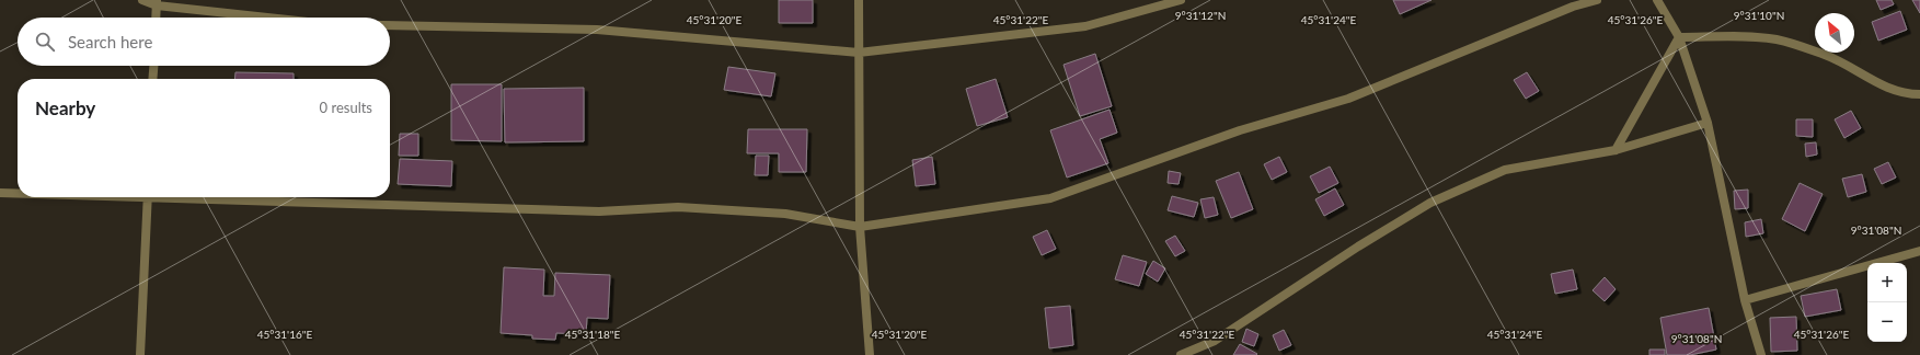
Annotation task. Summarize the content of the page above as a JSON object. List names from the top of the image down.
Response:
{
  "north": "top left",
  "page": {
    "search": "Search here",
    "heading": ["Nearby", "0 results"],
    "map_buttons": ["+", "−"]
  },
  "coordinates": [
    "9°31'12\"N",
    "9°31'10\"N",
    "45°31'20\"E",
    "45°31'22\"E",
    "45°31'24\"E",
    "45°31'26\"E",
    "9°31'08\"N",
    "45°31'16\"E",
    "45°31'18\"E"
  ]
}
